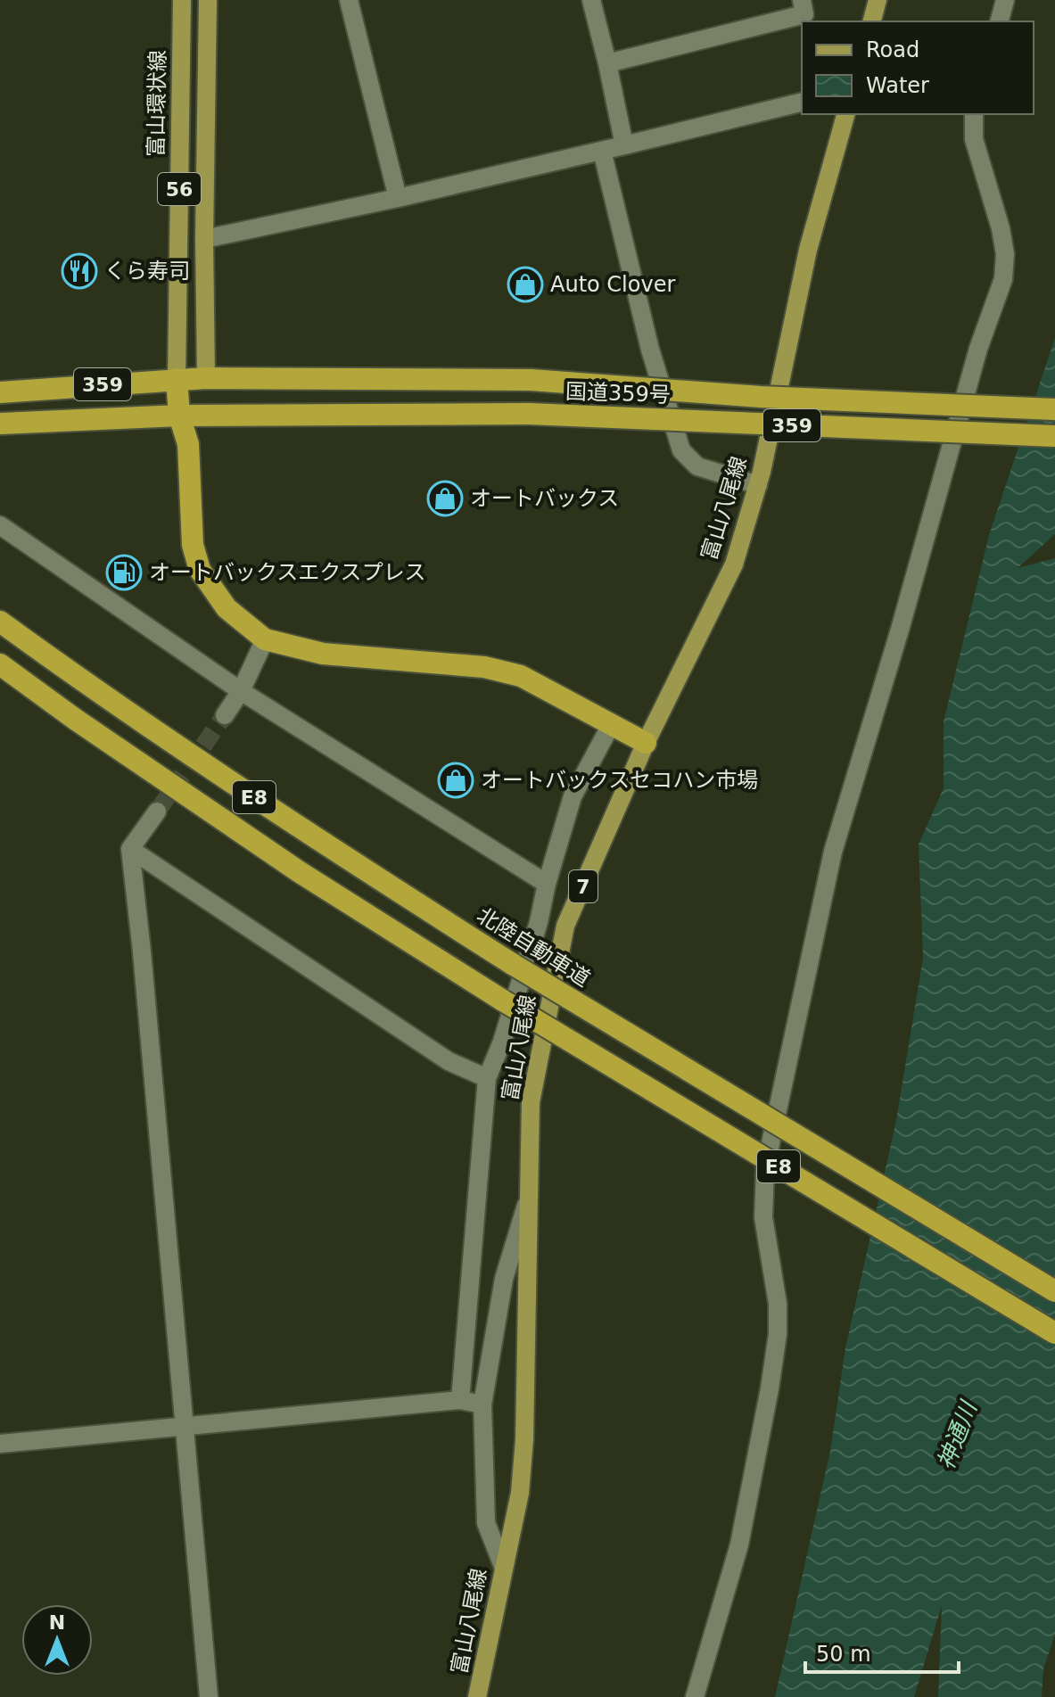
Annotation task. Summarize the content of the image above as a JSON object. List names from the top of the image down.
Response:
{
  "streets": {
    "highway": [
      "359",
      "国道359号",
      "E8",
      "北陸自動車道"
    ],
    "main road": [
      "富山環状線",
      "56",
      "富山八尾線",
      "7"
    ]
  },
  "crossings": [
    ["富山環状線", "359"],
    ["56", "359"],
    ["56", "国道359号"],
    ["359", "国道359号"]
  ],
  "water": ["神通川"],
  "places": {
    "restaurant": ["くら寿司"],
    "shop": ["Auto Clover", "オートバックス", "オートバックスセコハン市場"],
    "fuel station": ["オートバックスエクスプレス"]
  },
  "legend": ["Road", "Water"],
  "scale_bar": "50 m",
  "north": "top"
}
